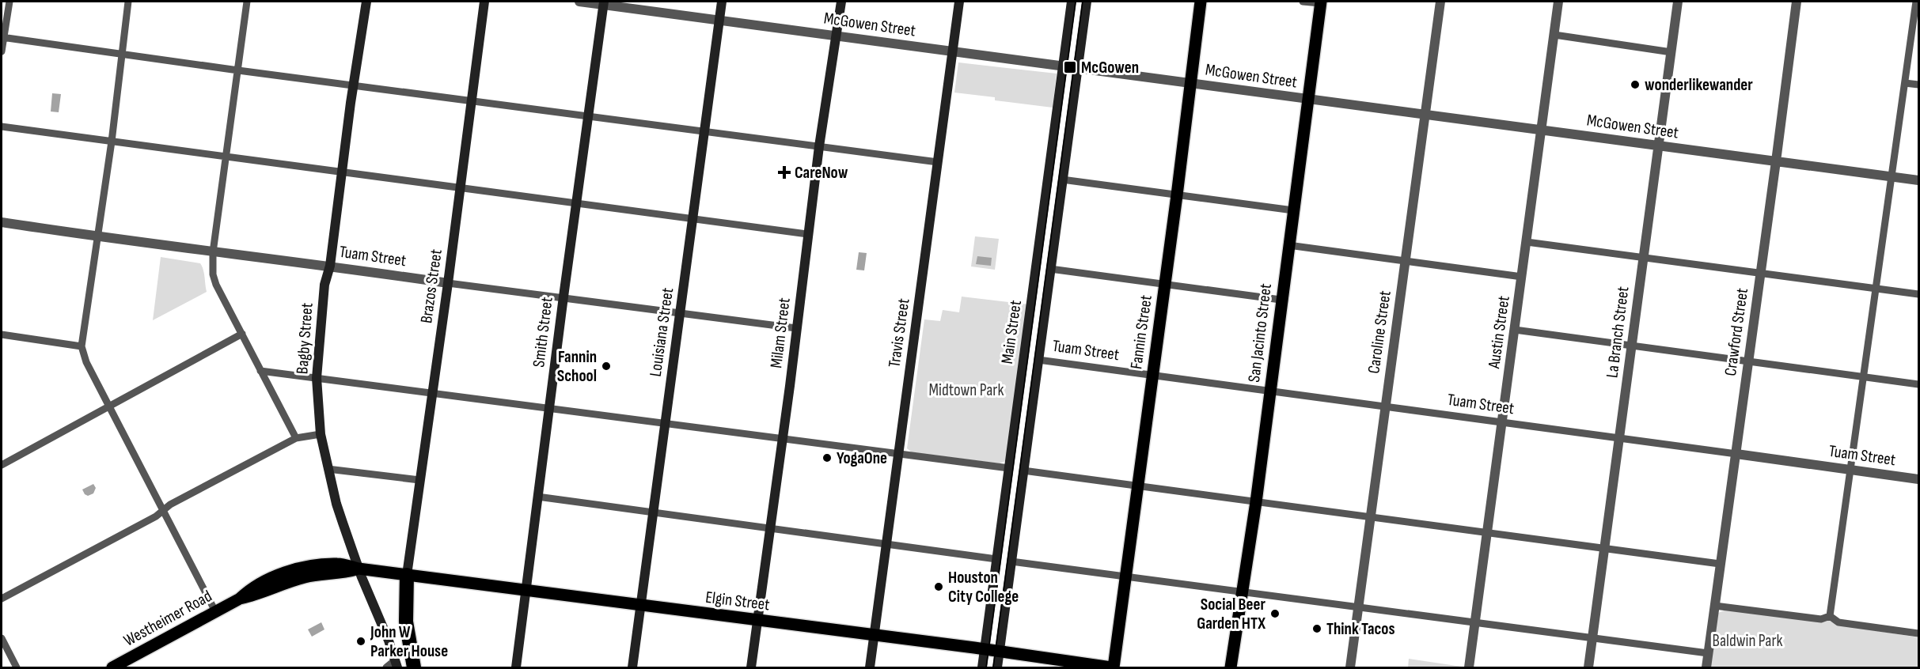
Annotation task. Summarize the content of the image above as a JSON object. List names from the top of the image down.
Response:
{
  "streets": {
    "main road": [
      "Brazos Street",
      "Smith Street",
      "Louisiana Street",
      "Main Street",
      "Fannin Street",
      "Milam Street",
      "Travis Street",
      "San Jacinto Street",
      "Bagby Street",
      "Elgin Street",
      "Westheimer Road"
    ],
    "street": [
      "McGowen Street",
      "Tuam Street",
      "Caroline Street",
      "Austin Street",
      "La Branch Street",
      "Crawford Street"
    ]
  },
  "crossings": [
    ["McGowen Street", "Smith Street"],
    ["McGowen Street", "Louisiana Street"],
    ["McGowen Street", "Main Street"],
    ["McGowen Street", "Fannin Street"],
    ["McGowen Street", "Caroline Street"],
    ["McGowen Street", "Austin Street"],
    ["McGowen Street", "La Branch Street"],
    ["McGowen Street", "Crawford Street"],
    ["McGowen Street", "Milam Street"],
    ["McGowen Street", "Travis Street"],
    ["McGowen Street", "San Jacinto Street"],
    ["Tuam Street", "Brazos Street"],
    ["Tuam Street", "Smith Street"],
    ["Tuam Street", "Louisiana Street"],
    ["Tuam Street", "Main Street"],
    ["Tuam Street", "Fannin Street"],
    ["Tuam Street", "Caroline Street"],
    ["Tuam Street", "Austin Street"],
    ["Tuam Street", "La Branch Street"],
    ["Tuam Street", "Crawford Street"],
    ["Tuam Street", "Milam Street"],
    ["Tuam Street", "San Jacinto Street"],
    ["Tuam Street", "Bagby Street"],
    ["Brazos Street", "Elgin Street"],
    ["Smith Street", "Elgin Street"],
    ["Louisiana Street", "Elgin Street"],
    ["Main Street", "Elgin Street"],
    ["Fannin Street", "Elgin Street"],
    ["Milam Street", "Elgin Street"],
    ["Travis Street", "Elgin Street"],
    ["Bagby Street", "Elgin Street"],
    ["Bagby Street", "Westheimer Road"],
    ["Elgin Street", "Westheimer Road"]
  ],
  "parks": ["Midtown Park", "Baldwin Park"],
  "places": {
    "transit": ["McGowen"],
    "other": [
      "wonderlikewander",
      "Fannin School",
      "YogaOne",
      "Houston City College",
      "Social Beer Garden HTX",
      "Think Tacos",
      "John W Parker House"
    ],
    "health": ["CareNow"]
  }
}
